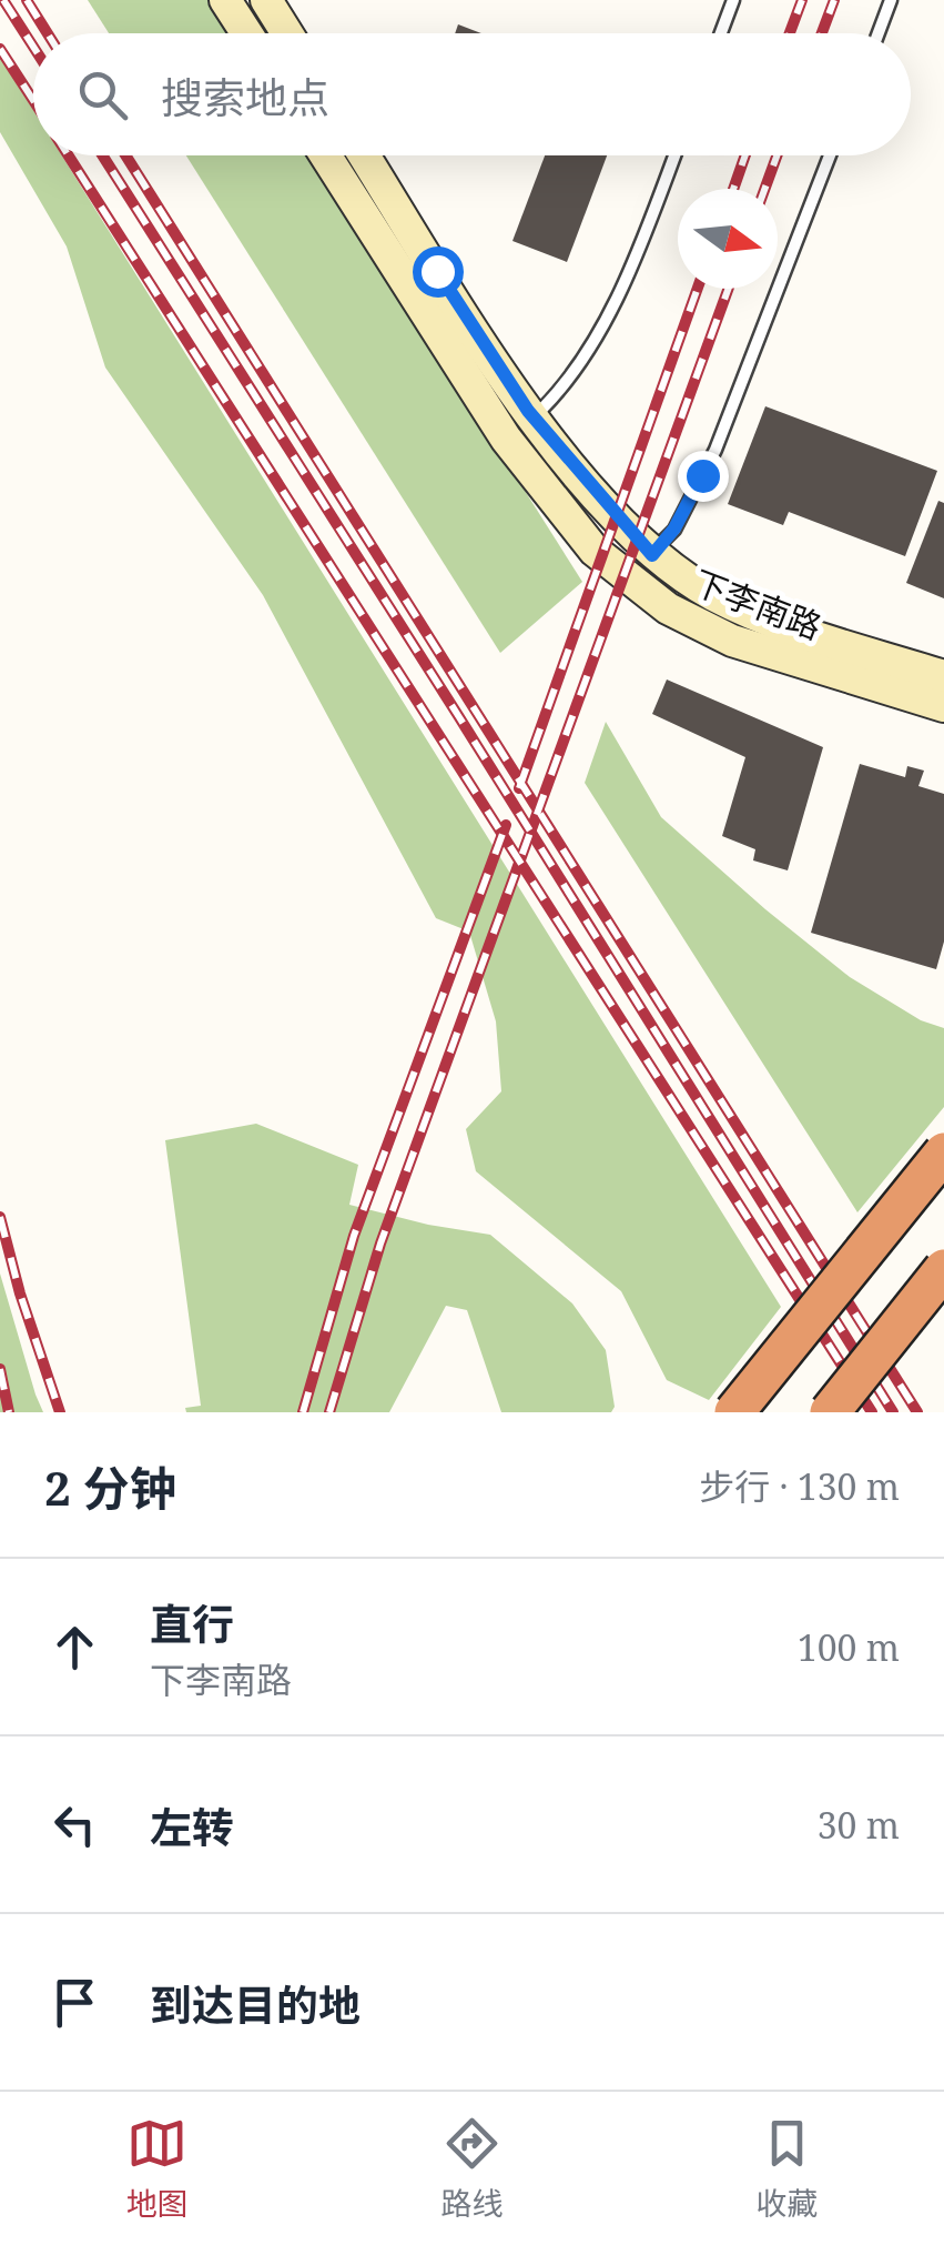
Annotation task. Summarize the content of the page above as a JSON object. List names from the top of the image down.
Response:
{
  "streets": {
    "main road": ["下李南路"]
  },
  "north": "right",
  "page": {
    "search": "搜索地点",
    "heading": ["2 分钟", "步行 · 130 m"],
    "list": [
      ["直行", "下李南路", "100 m"],
      ["左转", "30 m"],
      "到达目的地"
    ],
    "nav": ["地图", "路线", "收藏"]
  }
}
